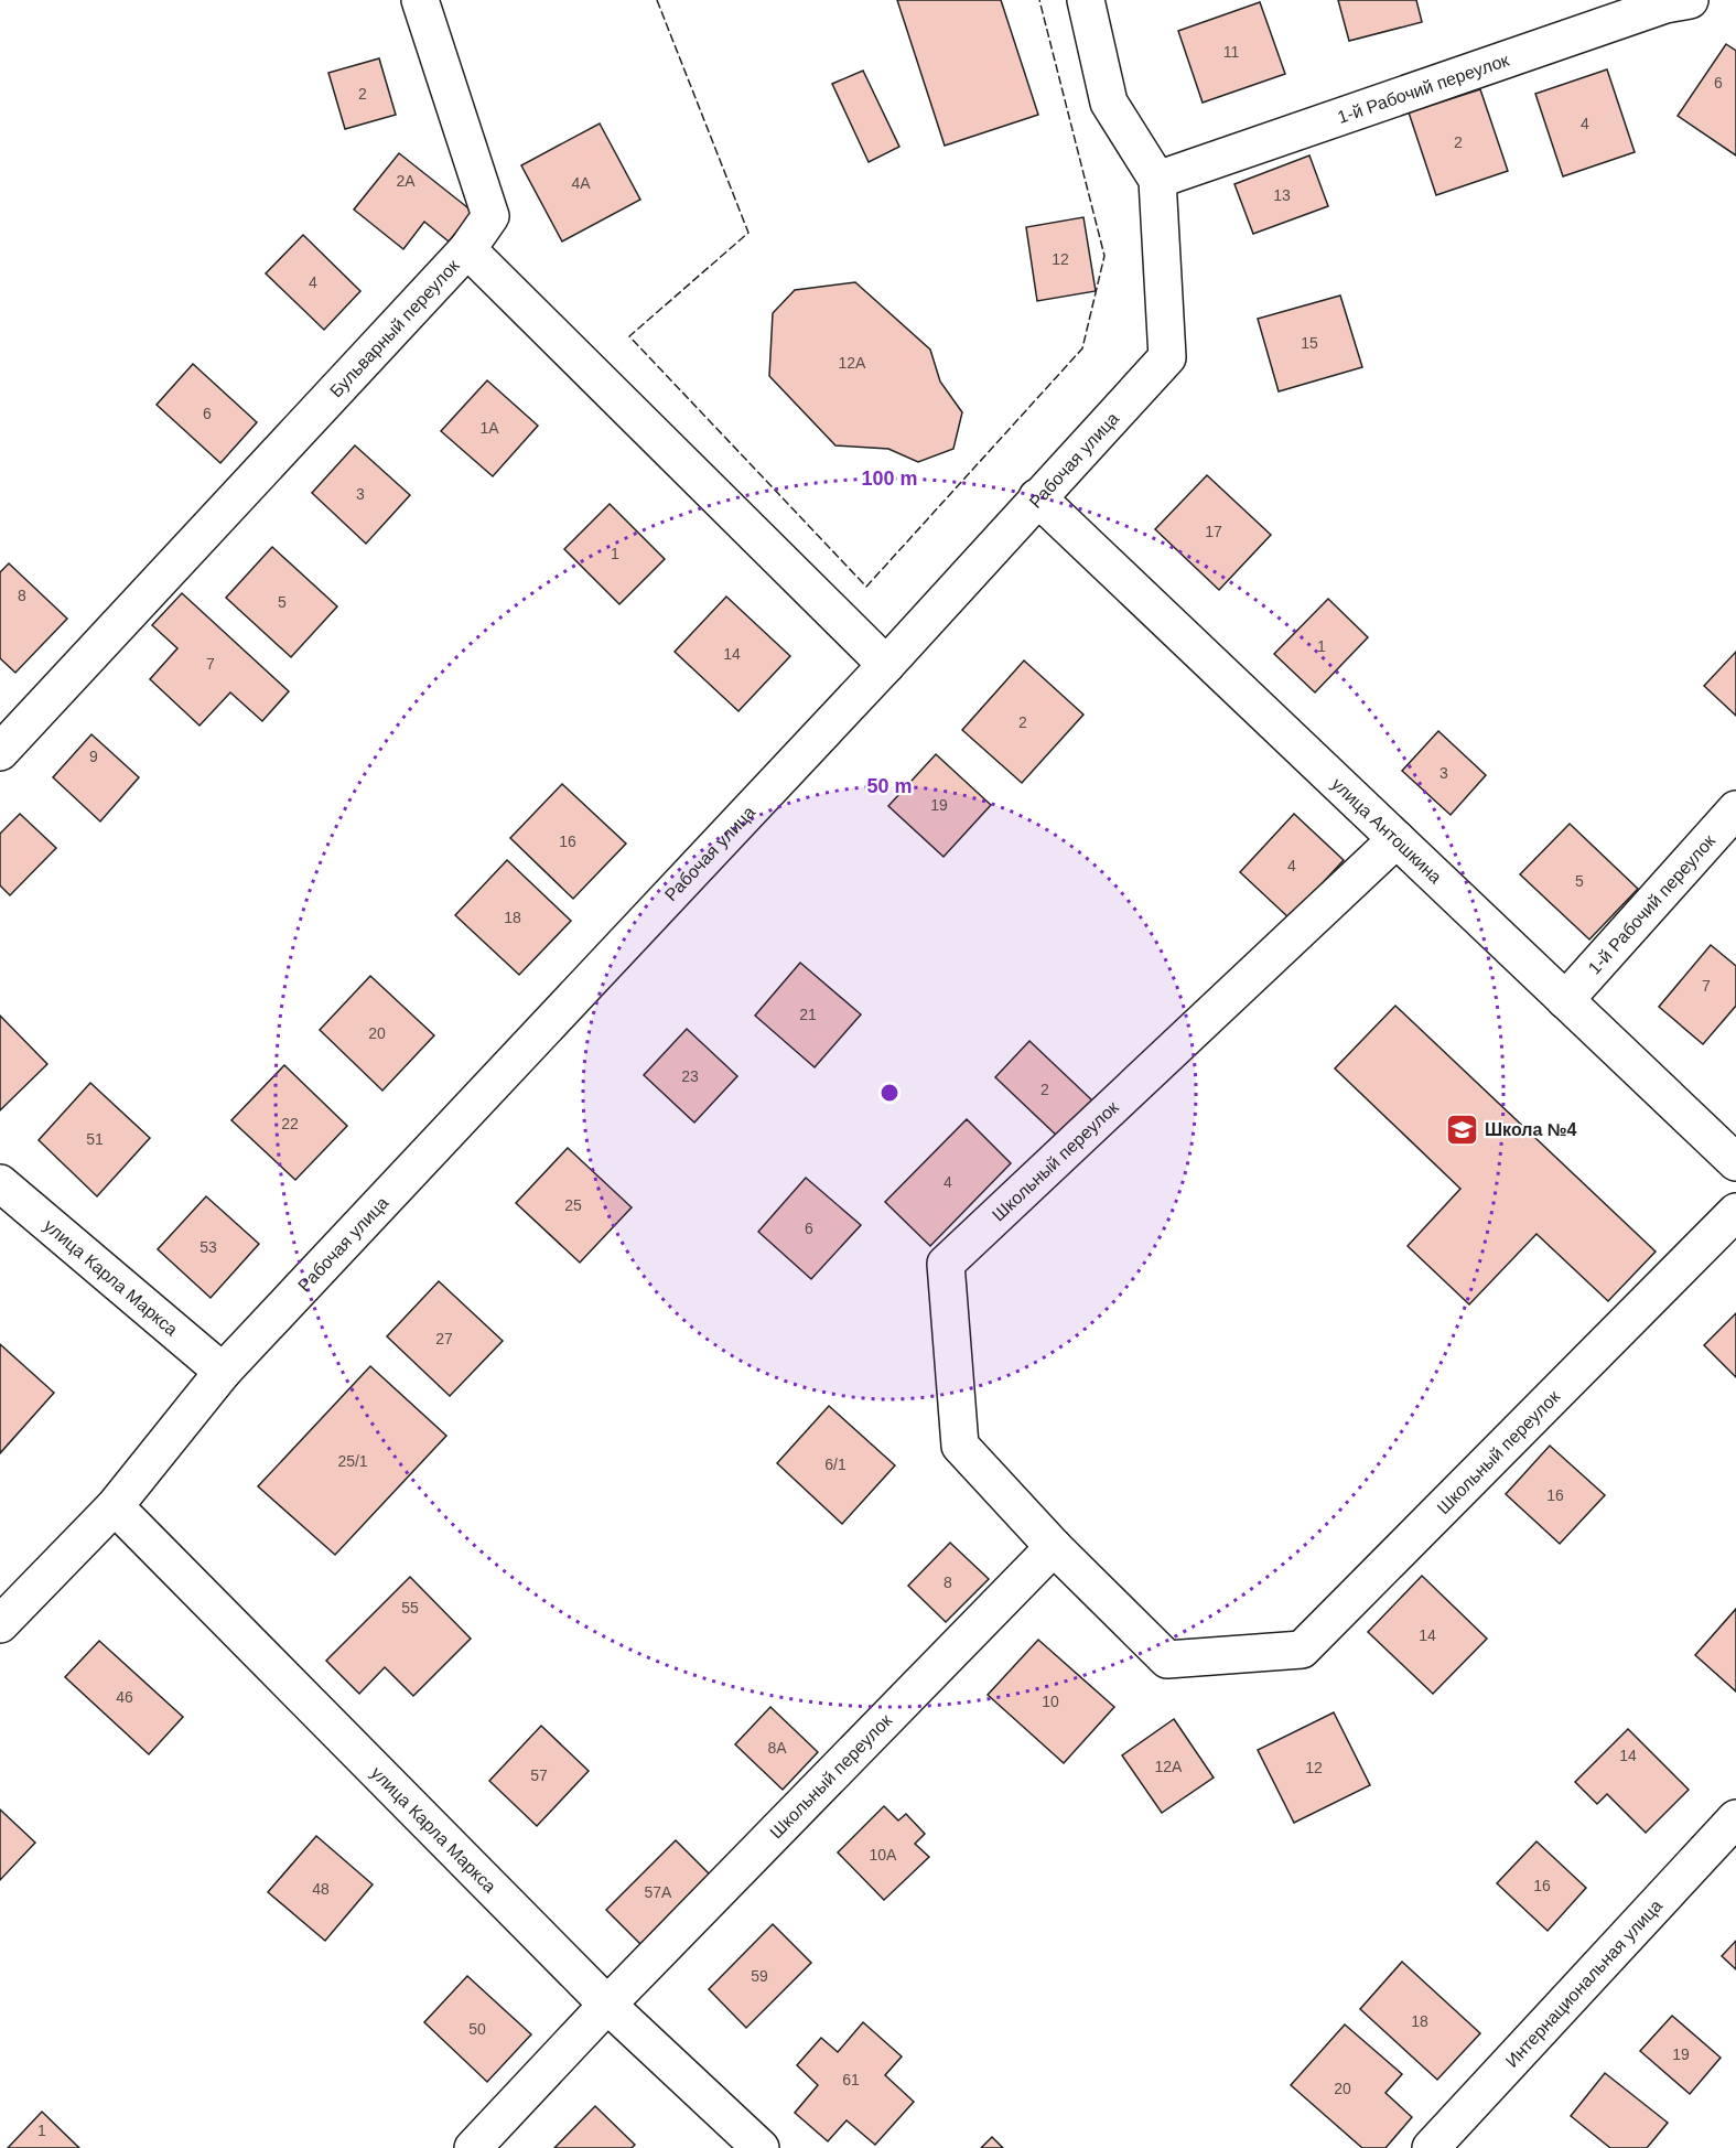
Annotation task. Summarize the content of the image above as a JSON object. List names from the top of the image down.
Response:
{
  "streets": {
    "street": [
      "1-й Рабочий переулок",
      "Бульварный переулок",
      "Рабочая улица",
      "улица Антошкина",
      "Школьный переулок",
      "улица Карла Маркса",
      "Интернациональная улица"
    ]
  },
  "crossings": [
    ["1-й Рабочий переулок", "Рабочая улица"],
    ["1-й Рабочий переулок", "улица Антошкина"],
    ["Бульварный переулок", "Рабочая улица"],
    ["Рабочая улица", "улица Антошкина"],
    ["Рабочая улица", "улица Карла Маркса"],
    ["улица Антошкина", "Школьный переулок"],
    ["Школьный переулок", "улица Карла Маркса"]
  ],
  "places": {
    "school or university": ["Школа №4"]
  },
  "house_numbers": [
    "11",
    "6",
    "2",
    "4",
    "2",
    "2А",
    "4А",
    "13",
    "12",
    "4",
    "15",
    "12А",
    "6",
    "1А",
    "3",
    "17",
    "1",
    "8",
    "5",
    "1",
    "14",
    "7",
    "2",
    "9",
    "3",
    "19",
    "16",
    "4",
    "5",
    "18",
    "7",
    "21",
    "20",
    "23",
    "2",
    "22",
    "51",
    "4",
    "25",
    "6",
    "53",
    "27",
    "25/1",
    "6/1",
    "16",
    "8",
    "55",
    "14",
    "46",
    "10",
    "8А",
    "14",
    "12А",
    "12",
    "57",
    "10А",
    "16",
    "48",
    "57А",
    "59",
    "18",
    "50",
    "19",
    "61",
    "20",
    "1"
  ],
  "rings": ["100 m", "50 m"]
}
